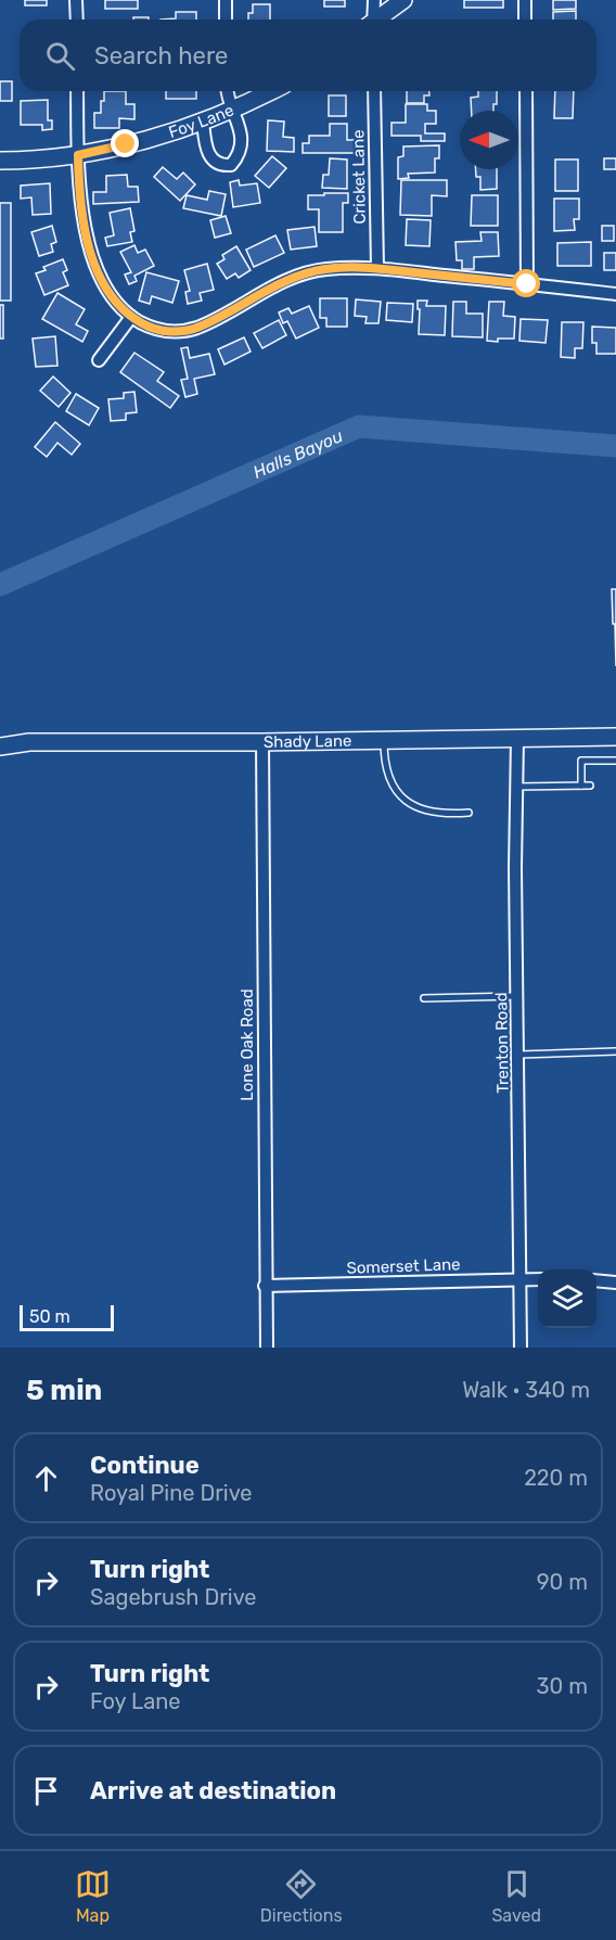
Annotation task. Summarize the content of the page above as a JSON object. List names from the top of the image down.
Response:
{
  "streets": {
    "street": [
      "Foy Lane",
      "Cricket Lane",
      "Shady Lane",
      "Trenton Road",
      "Lone Oak Road",
      "Somerset Lane"
    ]
  },
  "crossings": [
    ["Shady Lane", "Trenton Road"],
    ["Shady Lane", "Lone Oak Road"],
    ["Trenton Road", "Somerset Lane"],
    ["Lone Oak Road", "Somerset Lane"]
  ],
  "water": ["Halls Bayou"],
  "scale_bar": "50 m",
  "north": "left",
  "page": {
    "search": "Search here",
    "scale": "50 m",
    "heading": ["5 min", "Walk · 340 m"],
    "list": [
      ["Continue", "Royal Pine Drive", "220 m"],
      ["Turn right", "Sagebrush Drive", "90 m"],
      ["Turn right", "Foy Lane", "30 m"],
      "Arrive at destination"
    ],
    "nav": ["Map", "Directions", "Saved"]
  }
}
